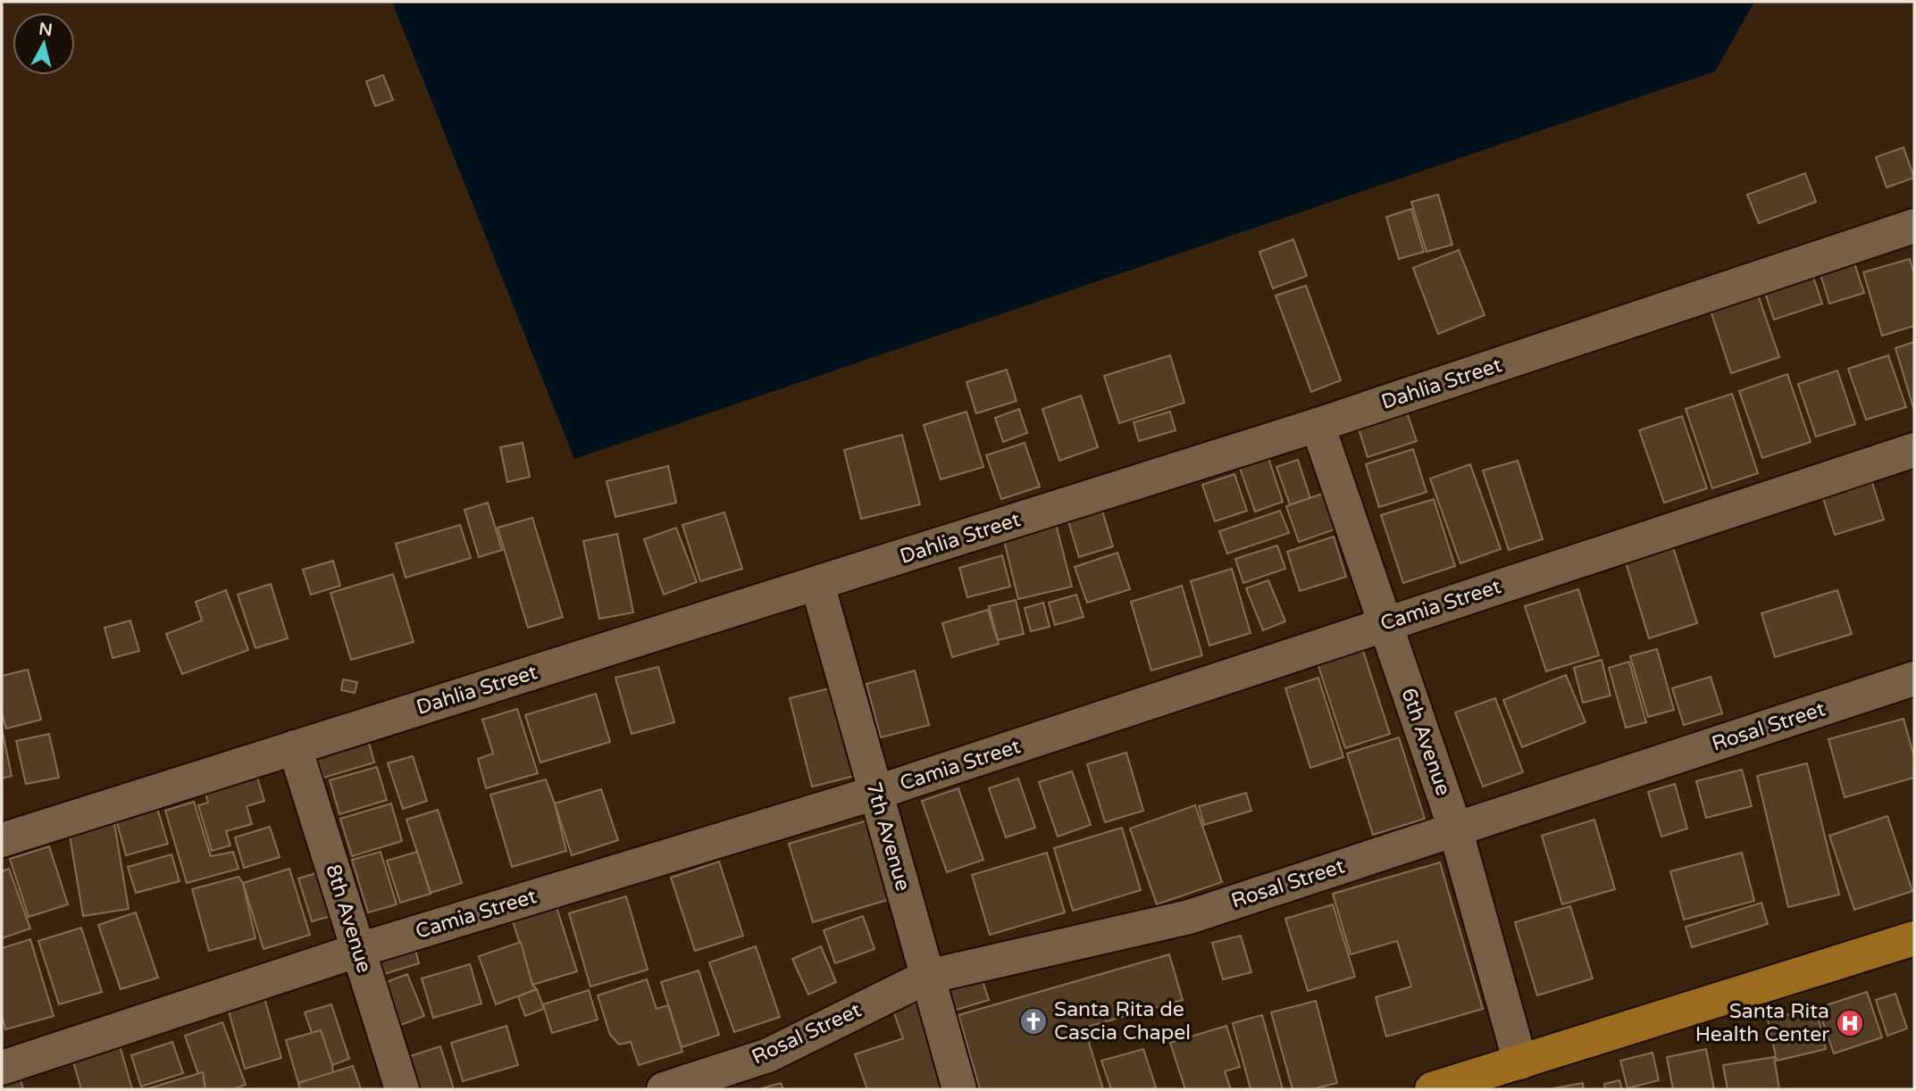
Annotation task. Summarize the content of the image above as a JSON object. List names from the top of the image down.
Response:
{
  "streets": {
    "street": [
      "Dahlia Street",
      "Camia Street",
      "Rosal Street",
      "6th Avenue",
      "7th Avenue",
      "8th Avenue"
    ]
  },
  "crossings": [
    ["Dahlia Street", "6th Avenue"],
    ["Dahlia Street", "7th Avenue"],
    ["Dahlia Street", "8th Avenue"],
    ["Camia Street", "6th Avenue"],
    ["Camia Street", "7th Avenue"],
    ["Camia Street", "8th Avenue"],
    ["Rosal Street", "6th Avenue"],
    ["Rosal Street", "7th Avenue"]
  ],
  "places": {
    "church": ["Santa Rita de Cascia Chapel"],
    "hospital": ["Santa Rita Health Center"]
  },
  "north": "top"
}
